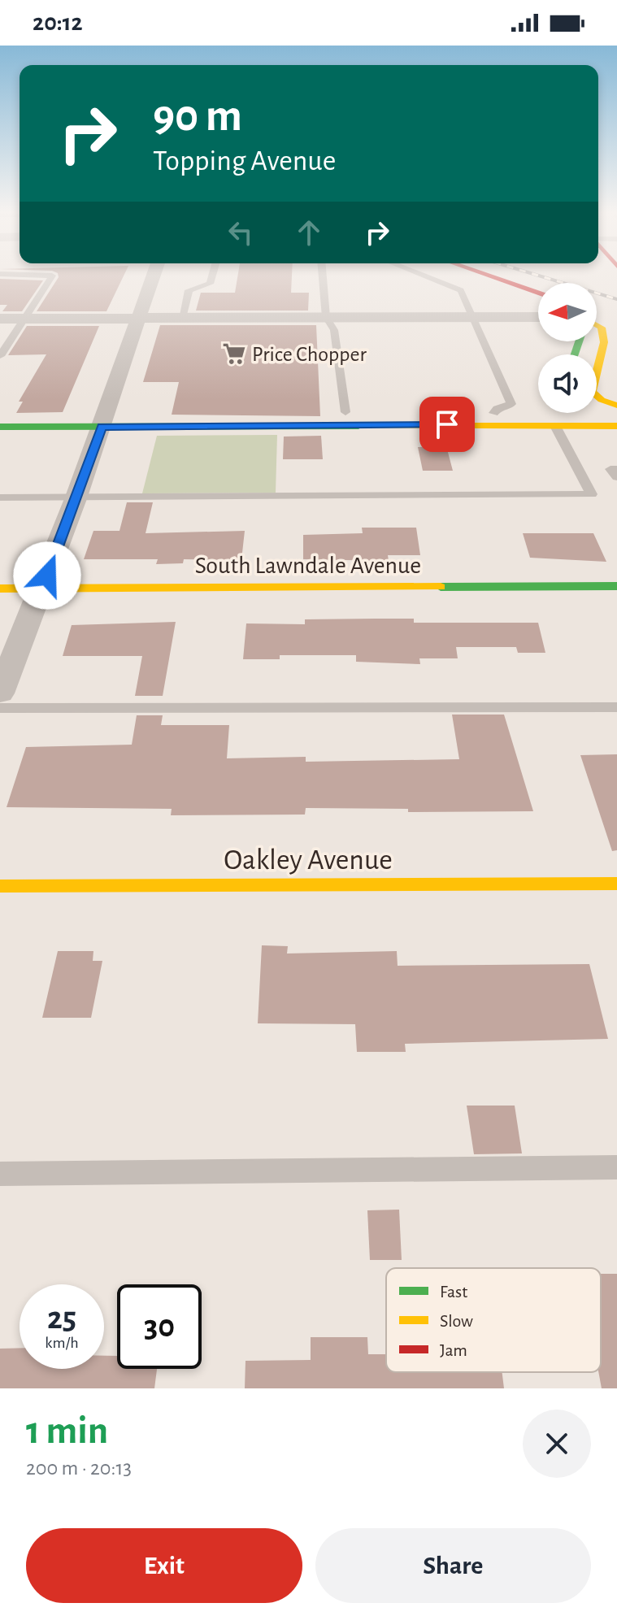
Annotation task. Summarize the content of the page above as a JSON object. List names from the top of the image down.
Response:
{
  "streets": {
    "street": ["South Lawndale Avenue", "Oakley Avenue"]
  },
  "places": {
    "supermarket": ["Price Chopper"]
  },
  "legend": ["Fast", "Slow", "Jam"],
  "north": "left",
  "page": {
    "status": "20:12",
    "turn": ["90 m", "Topping Avenue"],
    "speed": "25 km/h",
    "limit": "30",
    "heading": ["1 min", "200 m · 20:13"],
    "buttons": ["Exit", "Share"]
  }
}
